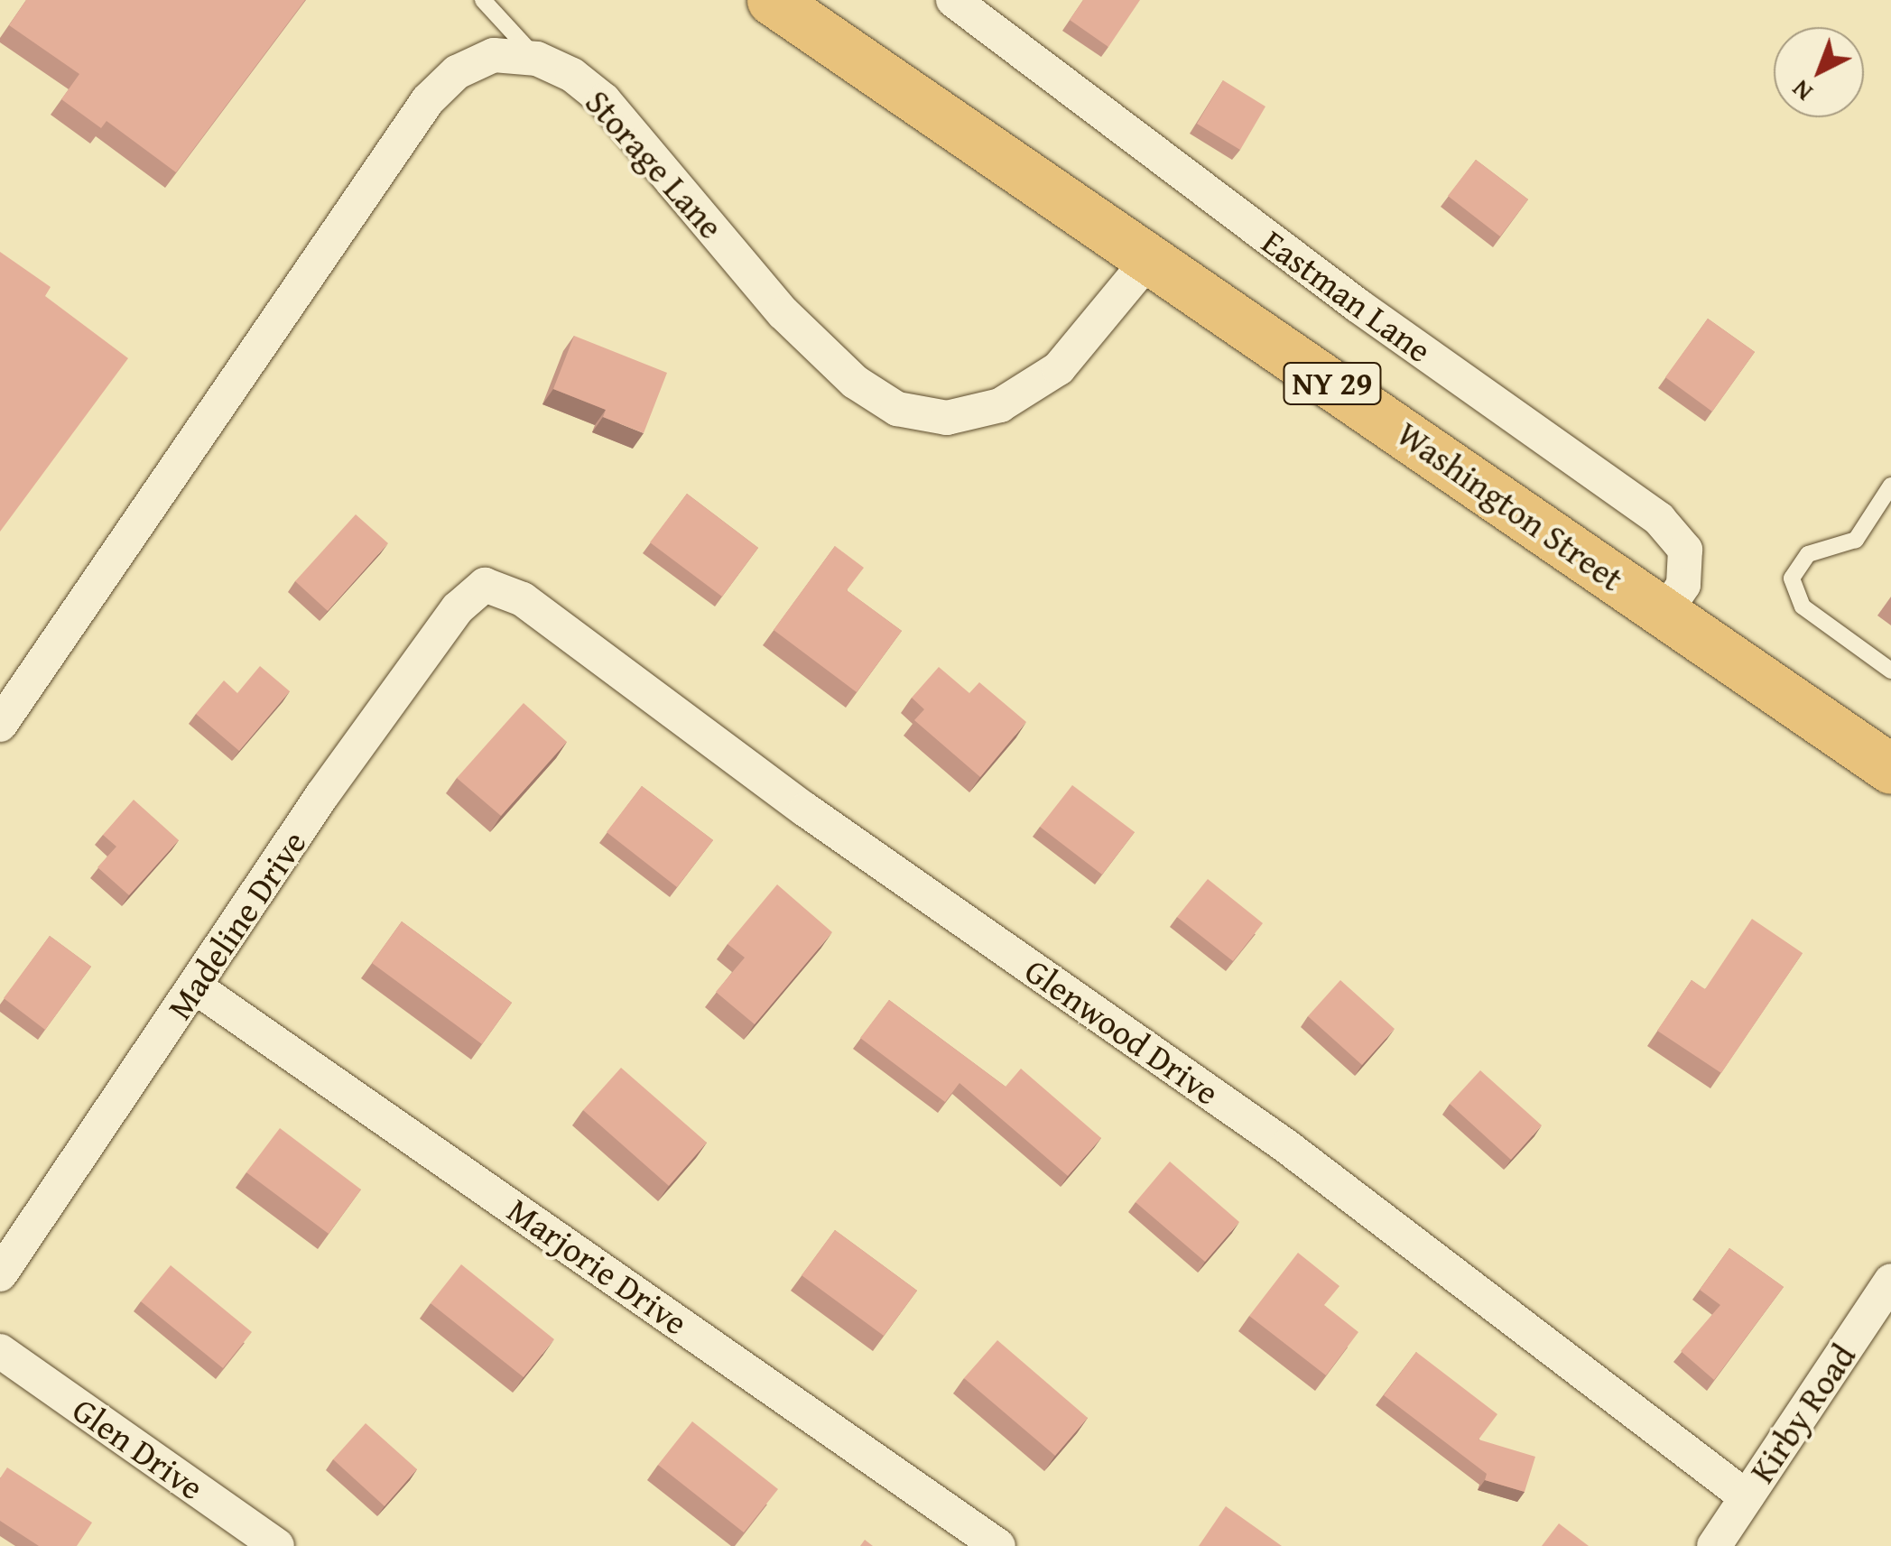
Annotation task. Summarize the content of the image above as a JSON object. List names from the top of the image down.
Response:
{
  "streets": {
    "highway": ["NY 29", "Washington Street"],
    "street": [
      "Storage Lane",
      "Eastman Lane",
      "Madeline Drive",
      "Glenwood Drive",
      "Marjorie Drive",
      "Kirby Road",
      "Glen Drive"
    ]
  },
  "crossings": [
    ["Storage Lane", "Washington Street"],
    ["Eastman Lane", "Washington Street"],
    ["Madeline Drive", "Glenwood Drive"],
    ["Madeline Drive", "Marjorie Drive"],
    ["Glenwood Drive", "Kirby Road"]
  ],
  "north": "bottom left"
}
